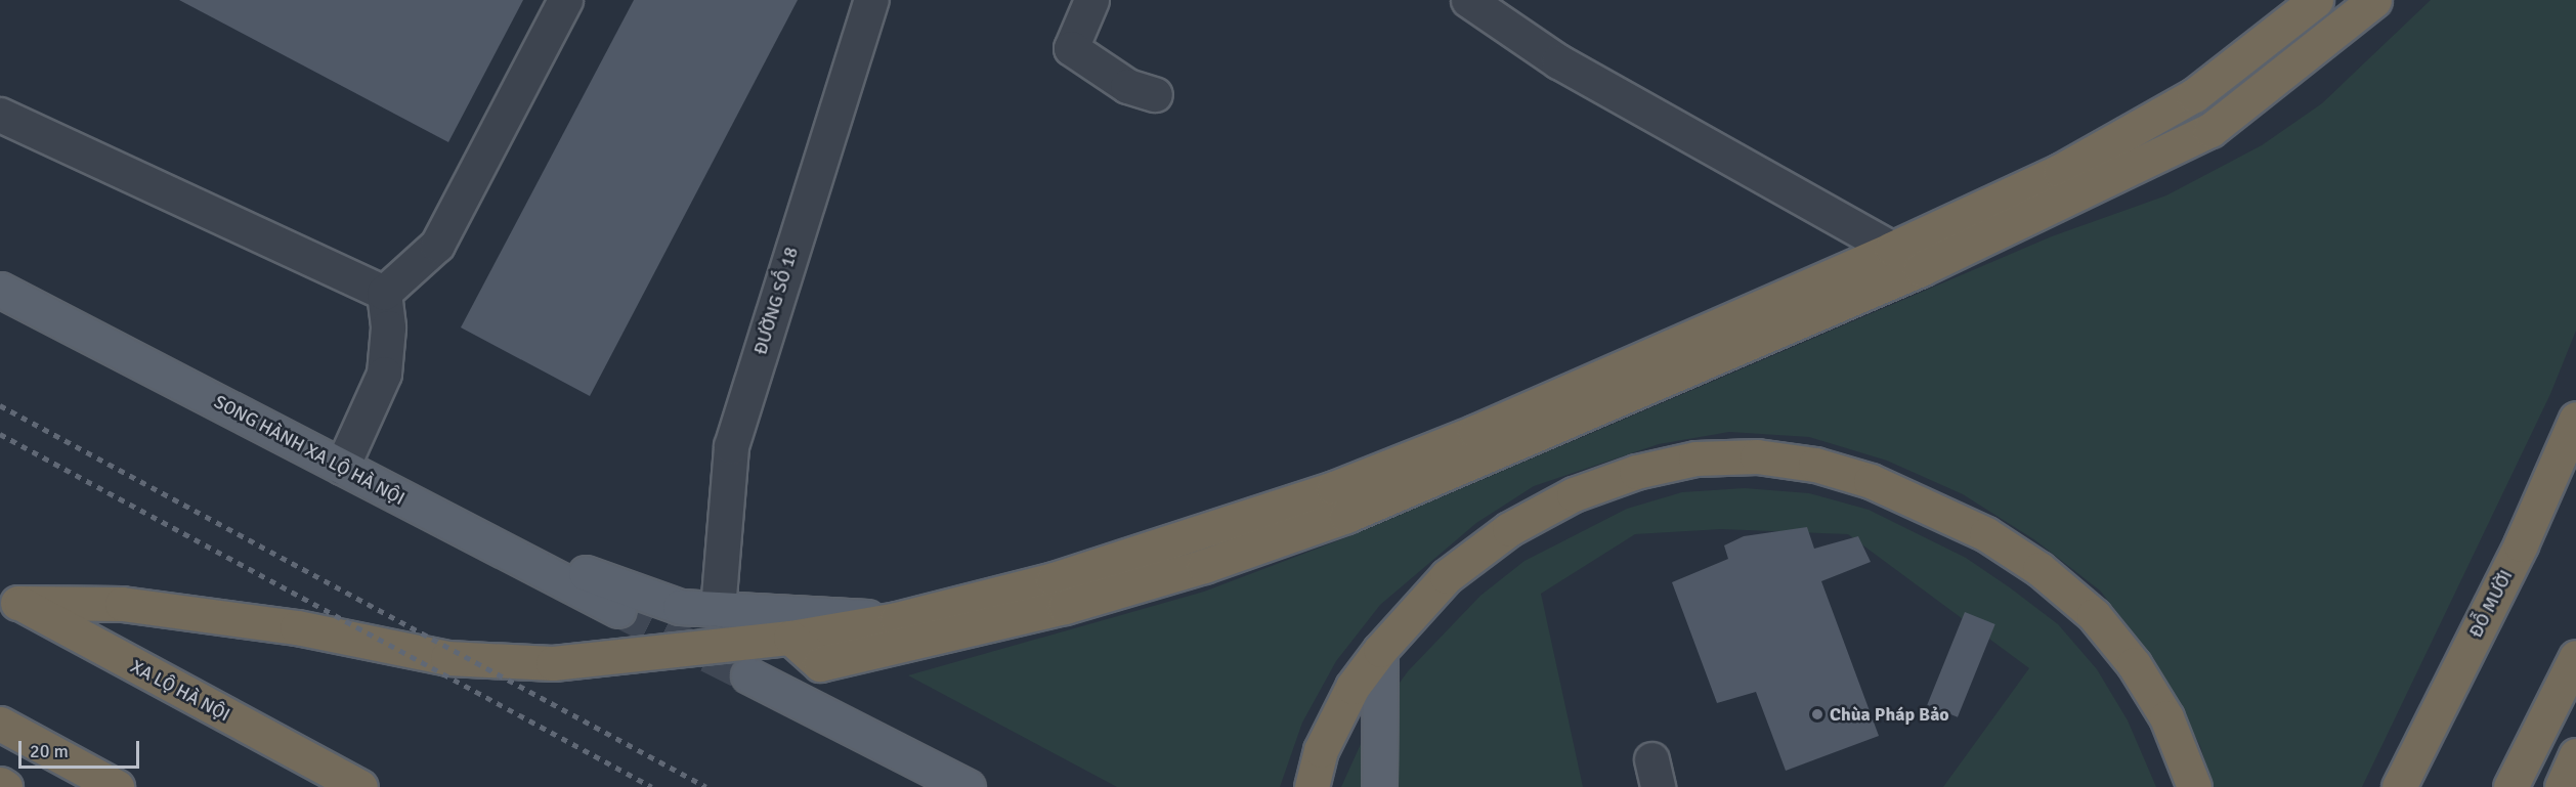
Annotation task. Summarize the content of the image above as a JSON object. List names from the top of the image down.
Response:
{
  "streets": {
    "highway": ["ĐỖ MƯỜI", "XA LỘ HÀ NỘI"],
    "main road": ["SONG HÀNH XA LỘ HÀ NỘI"],
    "street": ["ĐƯỜNG SỐ 18"]
  },
  "places": ["Chùa Pháp Bảo"],
  "scale_bar": "20 m"
}
